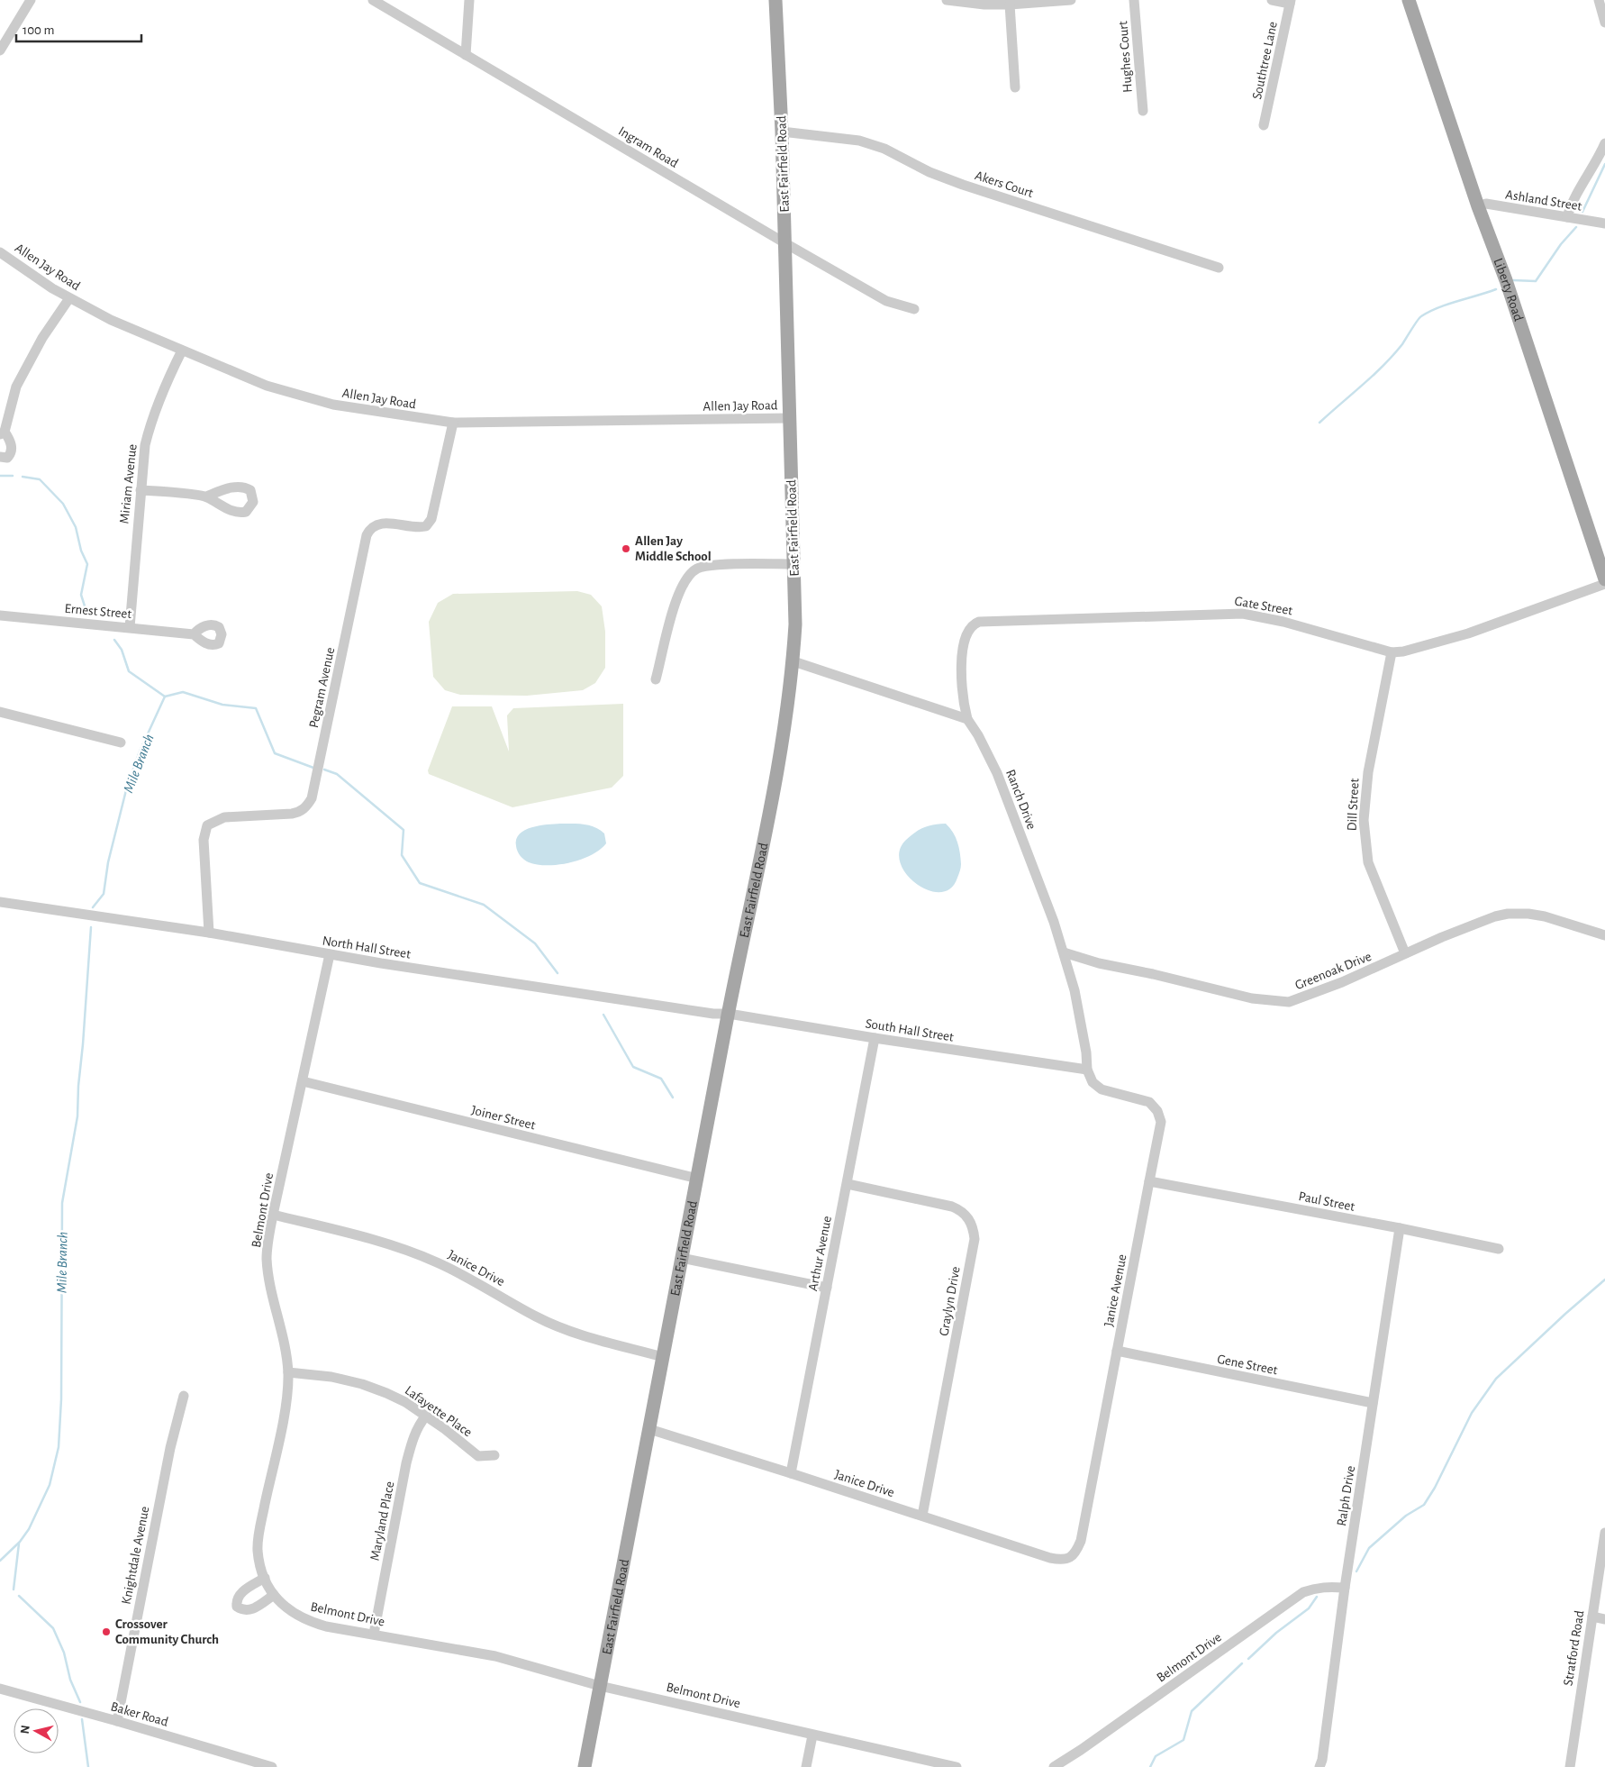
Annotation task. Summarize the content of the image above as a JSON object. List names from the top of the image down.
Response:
{
  "streets": {
    "main road": ["East Fairfield Road", "Liberty Road"],
    "street": [
      "Hughes Court",
      "Southtree Lane",
      "Ingram Road",
      "Akers Court",
      "Ashland Street",
      "Allen Jay Road",
      "Miriam Avenue",
      "Gate Street",
      "Ernest Street",
      "Pegram Avenue",
      "Ranch Drive",
      "Dill Street",
      "North Hall Street",
      "Greenoak Drive",
      "South Hall Street",
      "Joiner Street",
      "Paul Street",
      "Belmont Drive",
      "Arthur Avenue",
      "Janice Drive",
      "Janice Avenue",
      "Graylyn Drive",
      "Gene Street",
      "Lafayette Place",
      "Ralph Drive",
      "Maryland Place",
      "Knightdale Avenue",
      "Stratford Road",
      "Baker Road"
    ]
  },
  "crossings": [
    ["Ingram Road", "East Fairfield Road"],
    ["East Fairfield Road", "Akers Court"],
    ["East Fairfield Road", "Allen Jay Road"],
    ["East Fairfield Road", "North Hall Street"],
    ["East Fairfield Road", "South Hall Street"],
    ["East Fairfield Road", "Joiner Street"],
    ["East Fairfield Road", "Belmont Drive"],
    ["East Fairfield Road", "Janice Drive"],
    ["Ashland Street", "Liberty Road"],
    ["Allen Jay Road", "Miriam Avenue"],
    ["Allen Jay Road", "Pegram Avenue"],
    ["Miriam Avenue", "Ernest Street"],
    ["Gate Street", "Ranch Drive"],
    ["Gate Street", "Dill Street"],
    ["Pegram Avenue", "North Hall Street"],
    ["Ranch Drive", "Greenoak Drive"],
    ["Ranch Drive", "South Hall Street"],
    ["Ranch Drive", "Janice Avenue"],
    ["Dill Street", "Greenoak Drive"],
    ["North Hall Street", "South Hall Street"],
    ["North Hall Street", "Belmont Drive"],
    ["South Hall Street", "Arthur Avenue"],
    ["South Hall Street", "Janice Avenue"],
    ["Joiner Street", "Belmont Drive"],
    ["Paul Street", "Janice Avenue"],
    ["Paul Street", "Ralph Drive"],
    ["Belmont Drive", "Janice Drive"],
    ["Belmont Drive", "Lafayette Place"],
    ["Belmont Drive", "Ralph Drive"],
    ["Belmont Drive", "Maryland Place"],
    ["Arthur Avenue", "Janice Drive"],
    ["Arthur Avenue", "Graylyn Drive"],
    ["Janice Drive", "Janice Avenue"],
    ["Janice Drive", "Graylyn Drive"],
    ["Janice Avenue", "Gene Street"],
    ["Gene Street", "Ralph Drive"],
    ["Lafayette Place", "Maryland Place"],
    ["Knightdale Avenue", "Baker Road"]
  ],
  "water": ["Mile Branch"],
  "places": ["Allen Jay Middle School", "Crossover Community Church"],
  "scale_bar": "100 m",
  "north": "left"
}
